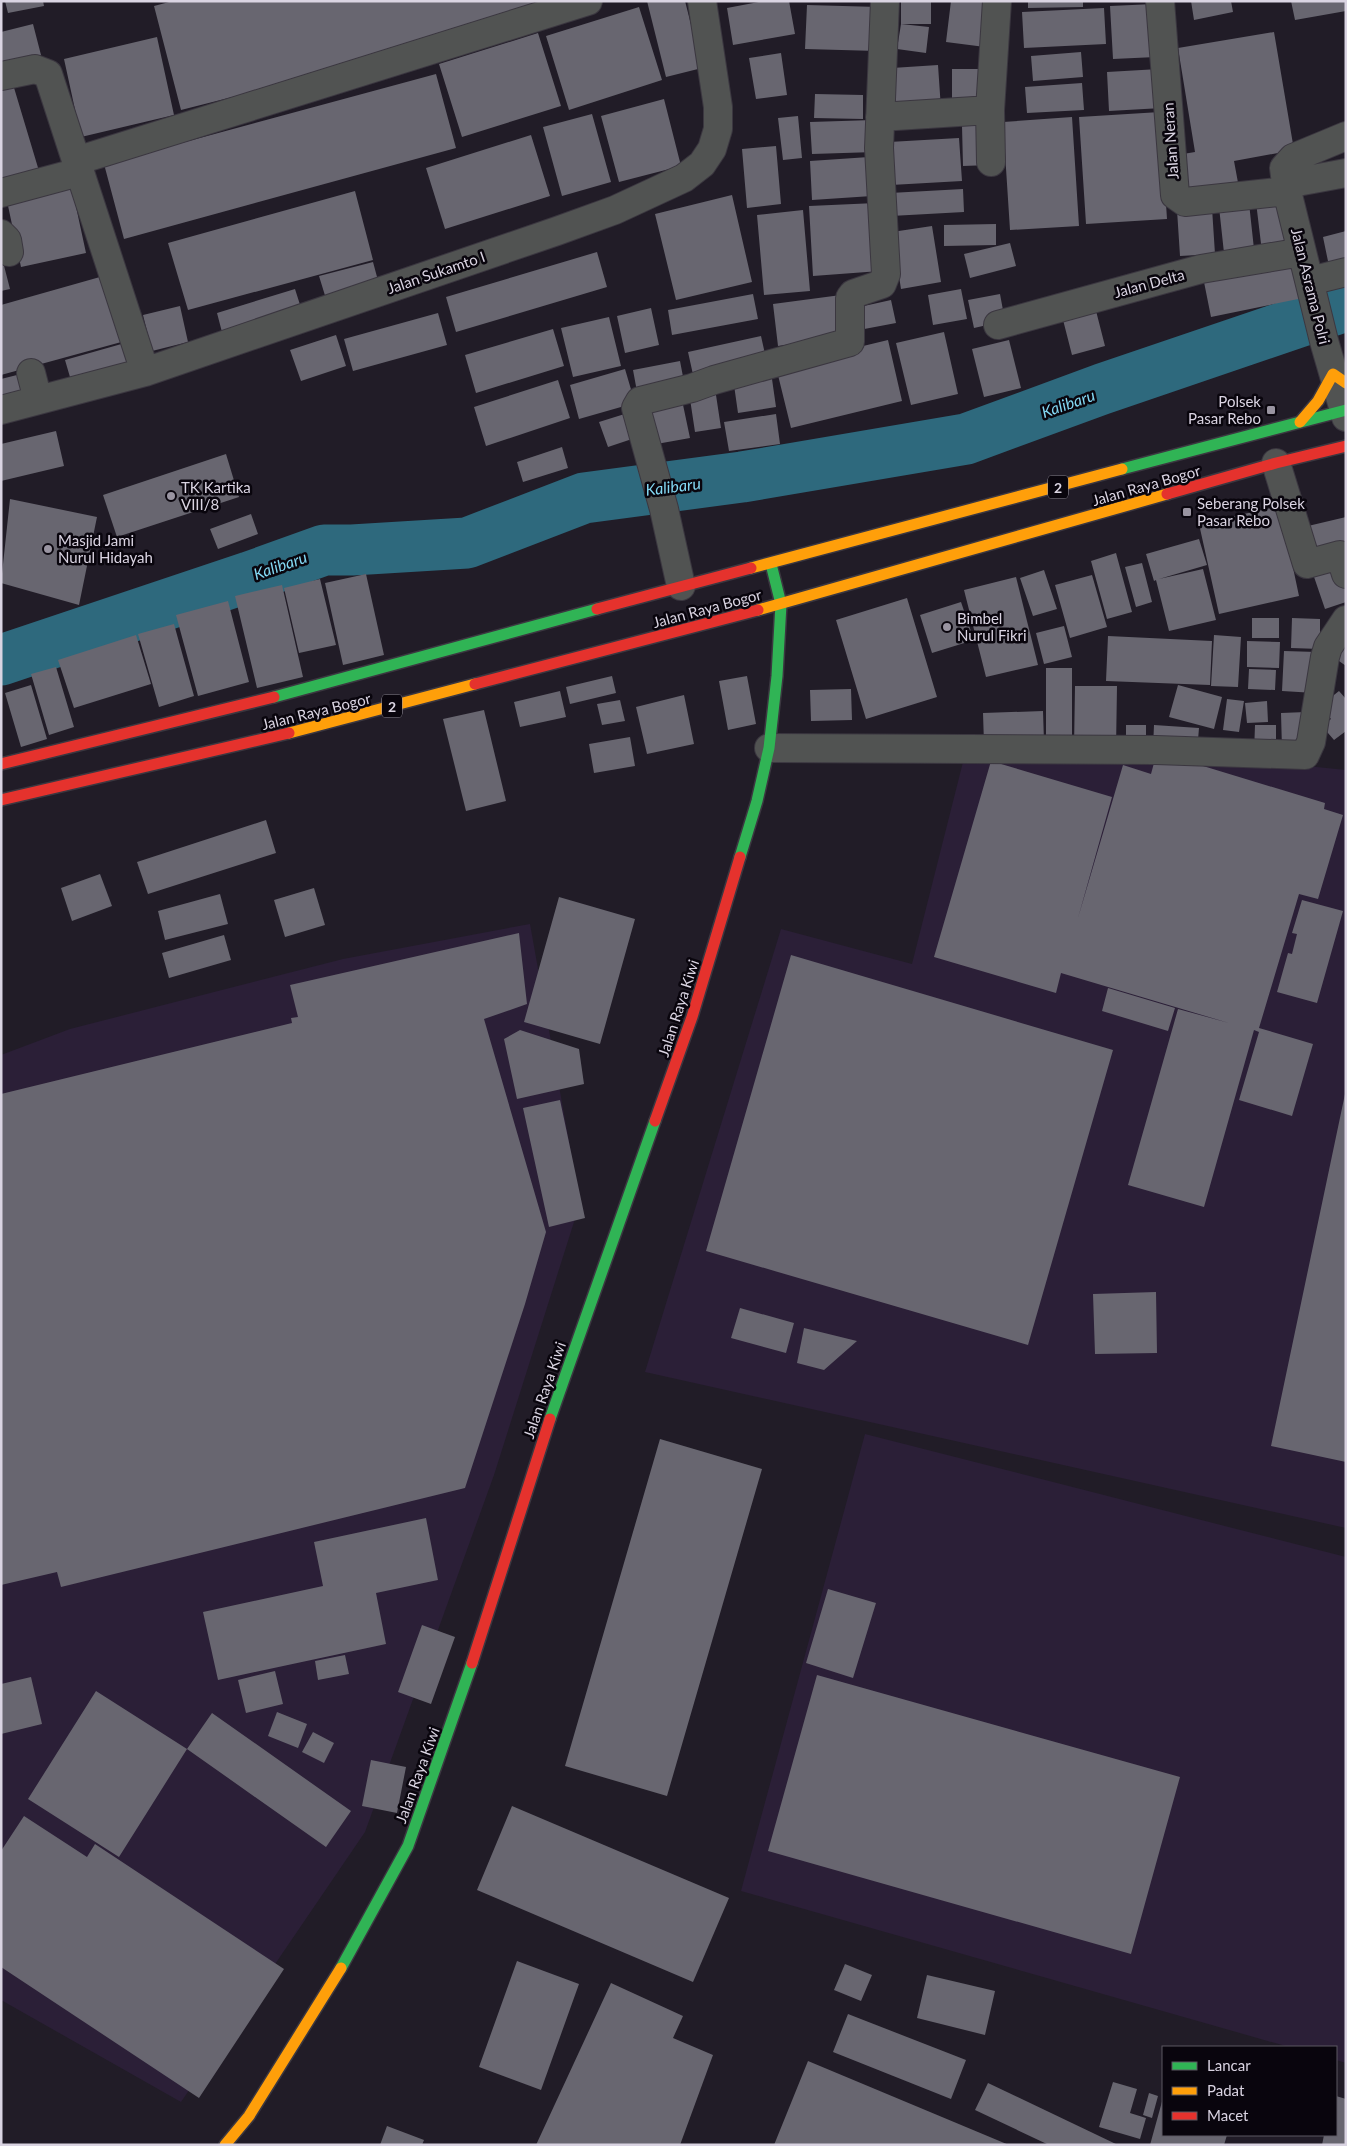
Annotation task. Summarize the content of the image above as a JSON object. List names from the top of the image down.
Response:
{
  "streets": {
    "main road": ["Jalan Raya Bogor", "2", "Jalan Raya Kiwi"],
    "street": [
      "Jalan Neran",
      "Jalan Sukamto I",
      "Jalan Delta",
      "Jalan Asrama Polri"
    ]
  },
  "crossings": [
    ["Jalan Neran", "Jalan Asrama Polri"],
    ["Jalan Delta", "Jalan Asrama Polri"],
    ["Jalan Asrama Polri", "Jalan Raya Bogor"],
    ["Jalan Raya Bogor", "Jalan Raya Kiwi"]
  ],
  "water": ["Kalibaru"],
  "places": {
    "transit": ["Polsek Pasar Rebo", "Seberang Polsek Pasar Rebo"],
    "other": ["TK Kartika VIII/8", "Masjid Jami Nurul Hidayah", "Bimbel Nurul Fikri"]
  },
  "legend": ["Lancar", "Padat", "Macet"]
}
